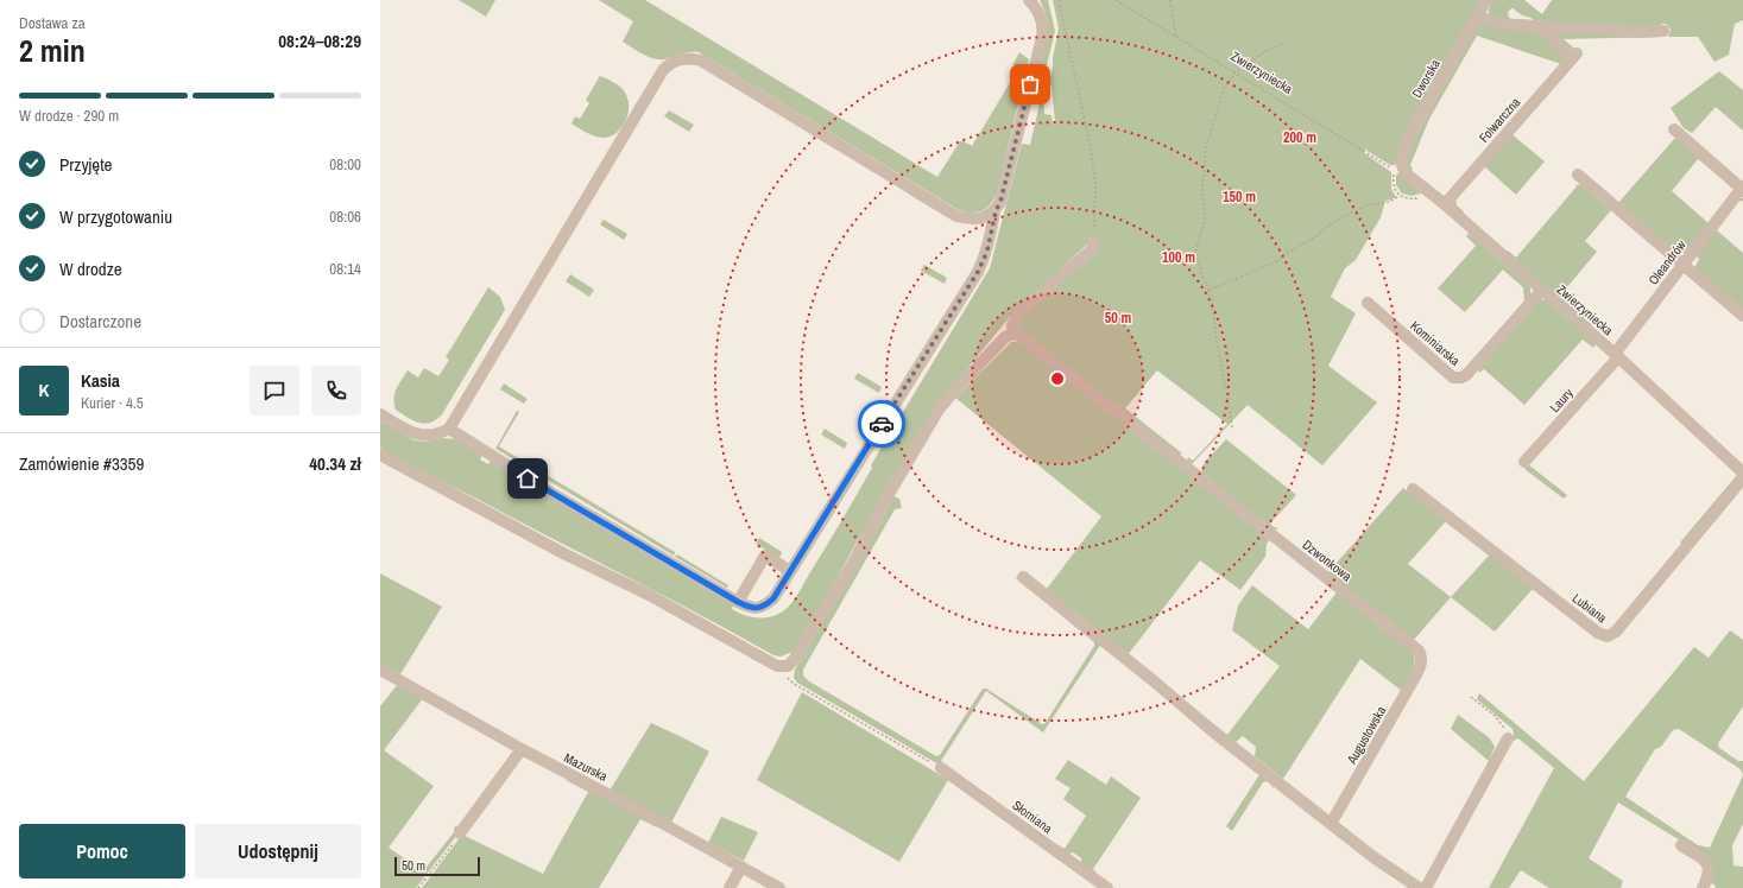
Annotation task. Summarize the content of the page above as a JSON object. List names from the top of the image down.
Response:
{
  "streets": {
    "street": [
      "Zwierzyniecka",
      "Dworska",
      "Folwarczna",
      "Oleandrów",
      "Kominiarska",
      "Laury",
      "Dzwonkowa",
      "Lubiana",
      "Augustowska",
      "Mazurska",
      "Słomiana"
    ]
  },
  "crossings": [
    ["Zwierzyniecka", "Dworska"],
    ["Zwierzyniecka", "Folwarczna"],
    ["Zwierzyniecka", "Oleandrów"],
    ["Zwierzyniecka", "Kominiarska"],
    ["Zwierzyniecka", "Laury"],
    ["Oleandrów", "Laury"],
    ["Dzwonkowa", "Augustowska"]
  ],
  "scale_bar": "50 m",
  "page": {
    "heading": ["2 min", "Dostawa za", "08:24–08:29"],
    "panel": [
      "Kasia",
      "Kurier · 4.5",
      "Zamówienie #3359",
      "40.34 zł"
    ],
    "bar": "W drodze · 290 m",
    "list": [
      ["Przyjęte", "08:00"],
      ["W przygotowaniu", "08:06"],
      ["W drodze", "08:14"],
      "Dostarczone"
    ],
    "round": "K",
    "buttons": ["Pomoc", "Udostępnij"],
    "scale": "50 m"
  },
  "rings": [
    "200 m",
    "150 m",
    "100 m",
    "50 m"
  ]
}
